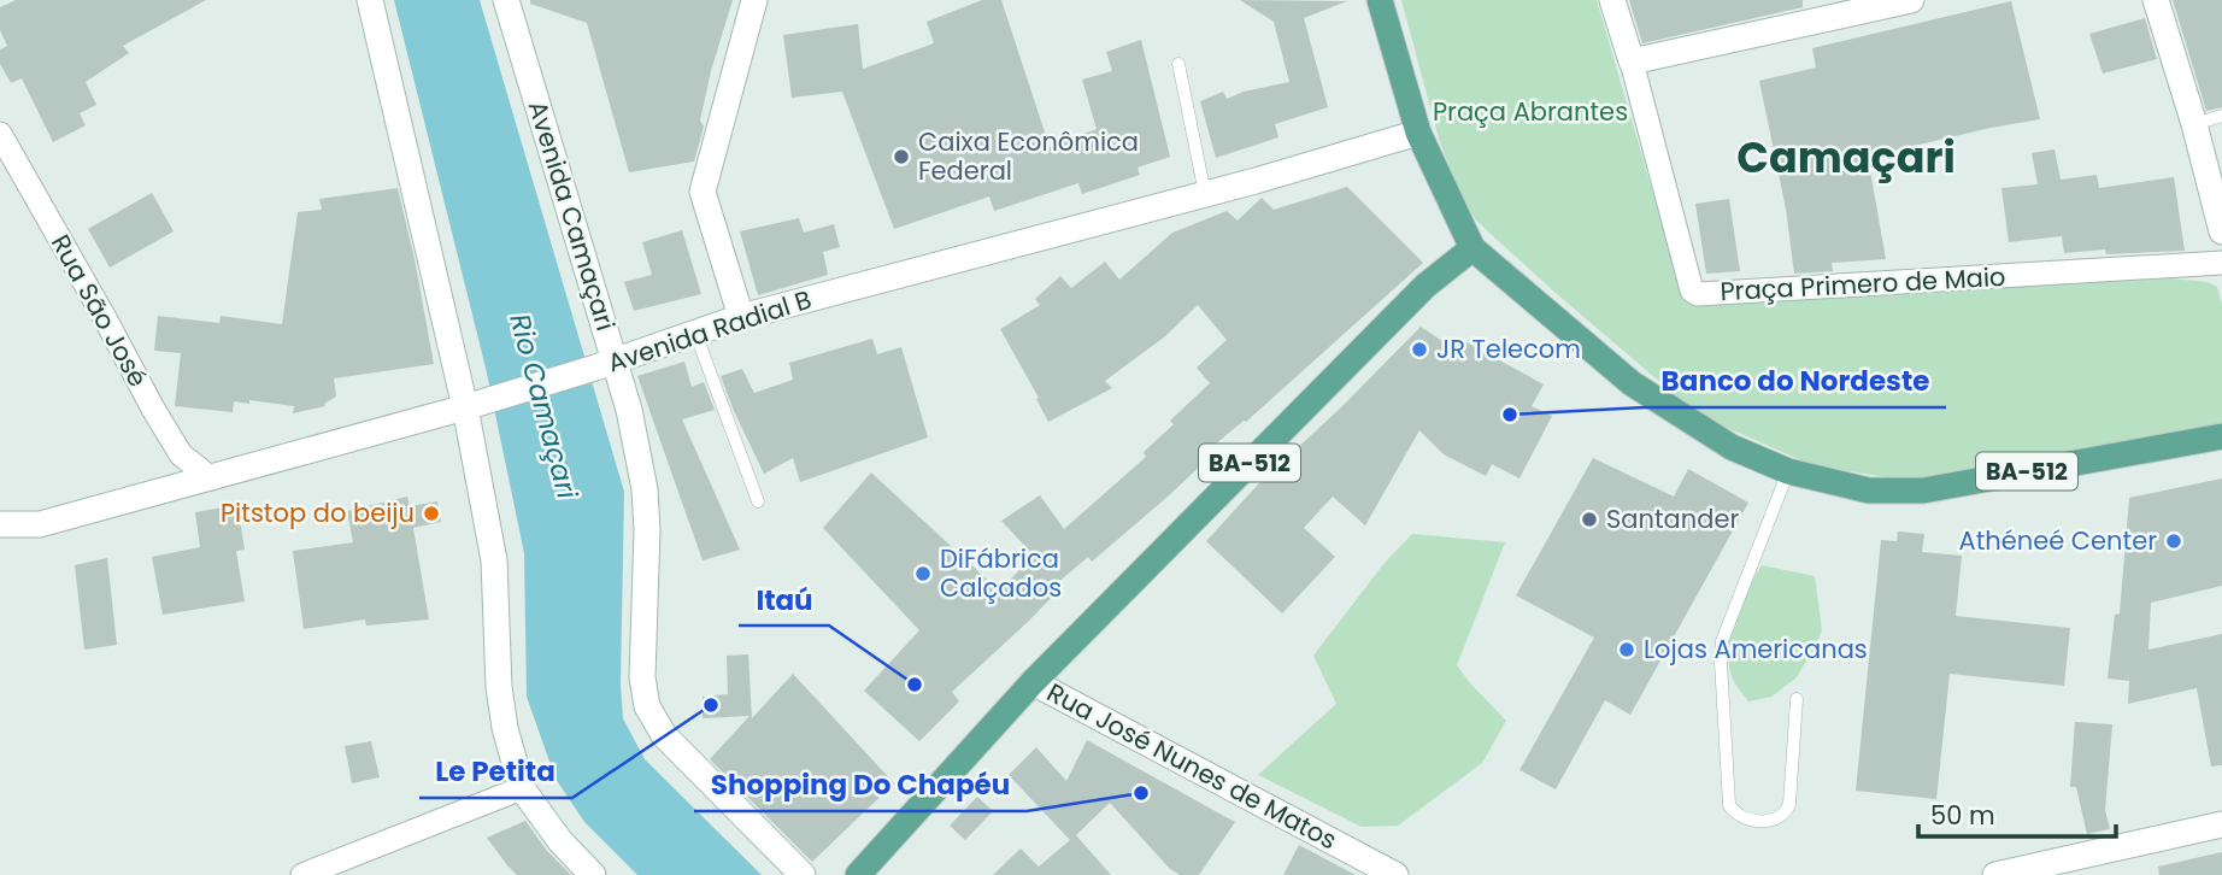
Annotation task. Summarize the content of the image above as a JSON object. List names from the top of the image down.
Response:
{
  "streets": {
    "main road": ["BA-512"],
    "street": [
      "Avenida Camaçari",
      "Praça Primero de Maio",
      "Rua São José",
      "Avenida Radial B",
      "Rua José Nunes de Matos"
    ]
  },
  "crossings": [
    ["Avenida Camaçari", "Avenida Radial B"],
    ["Rua São José", "Avenida Radial B"],
    ["Avenida Radial B", "BA-512"],
    ["BA-512", "Rua José Nunes de Matos"]
  ],
  "districts": ["Camaçari"],
  "water": ["Rio Camaçari"],
  "parks": ["Praça Abrantes"],
  "places": [
    "Caixa Econômica Federal",
    "JR Telecom",
    "Banco do Nordeste",
    "Pitstop do beiju",
    "Santander",
    "Athéneé Center",
    "DiFábrica Calçados",
    "Lojas Americanas",
    "Itaú",
    "Le Petita",
    "Shopping Do Chapéu"
  ],
  "scale_bar": "50 m"
}
